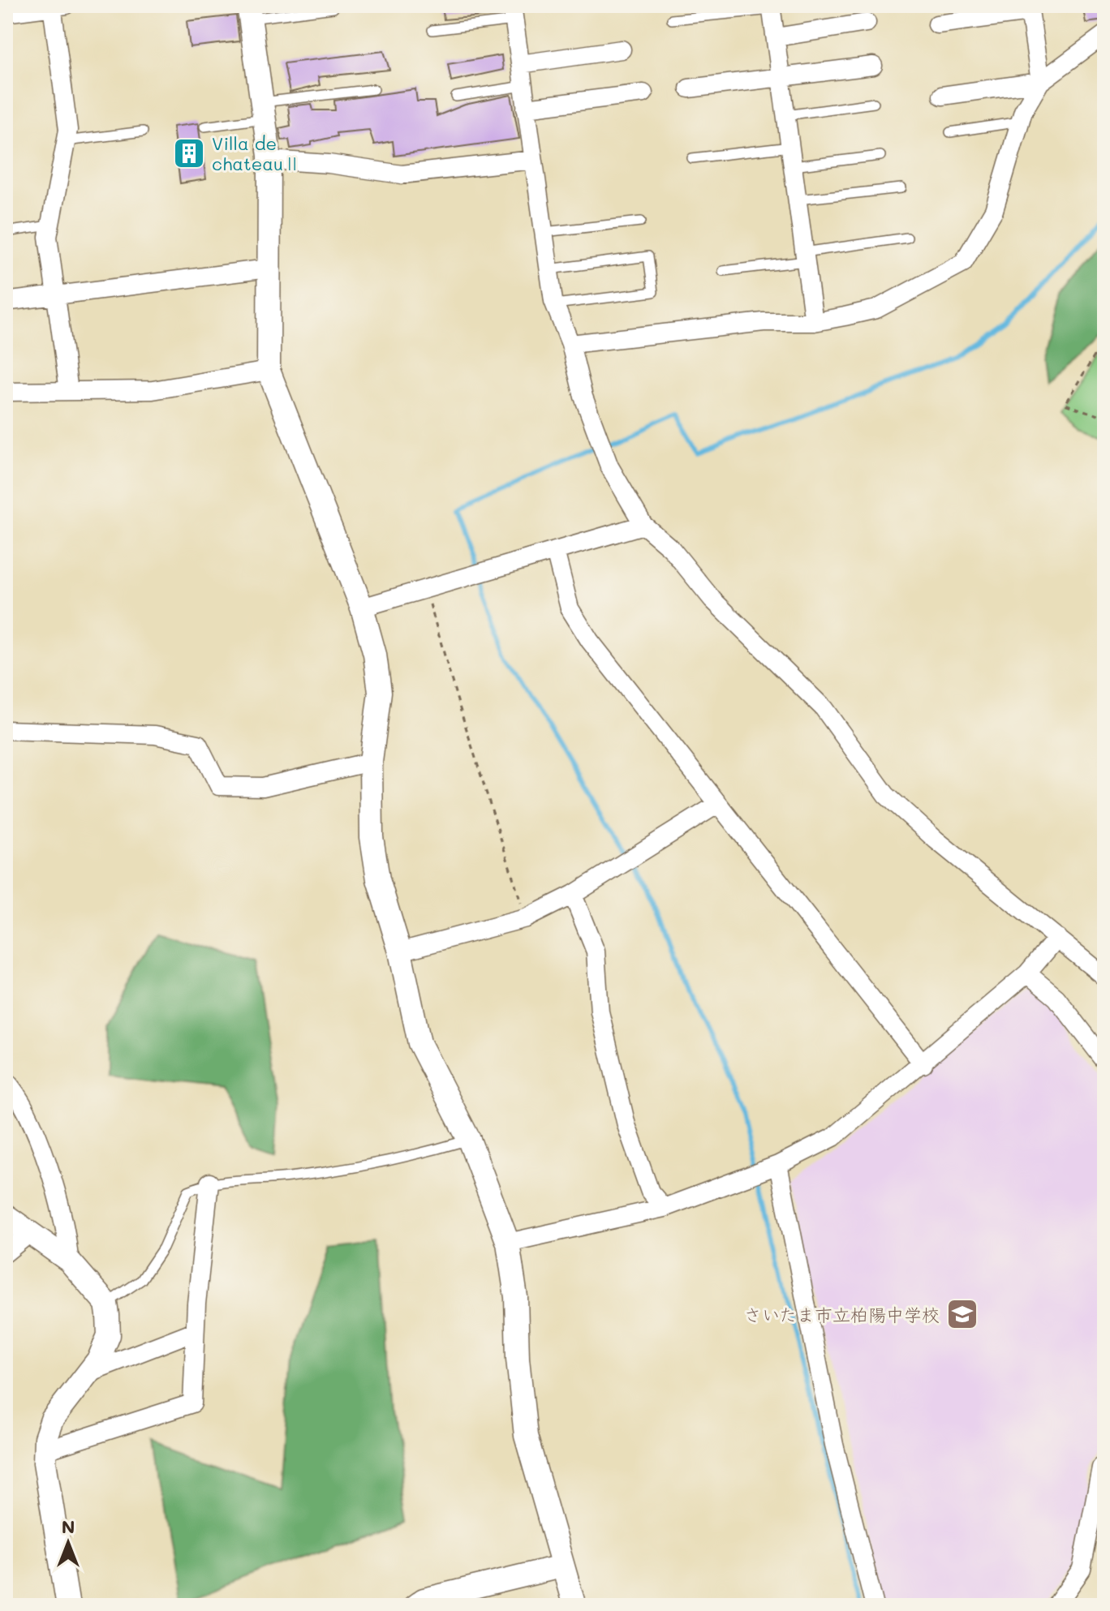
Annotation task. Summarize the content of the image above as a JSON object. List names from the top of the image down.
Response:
{
  "places": {
    "building": ["Villa de chateauⅡ"],
    "school or university": ["さいたま市立柏陽中学校"]
  },
  "north": "top"
}
